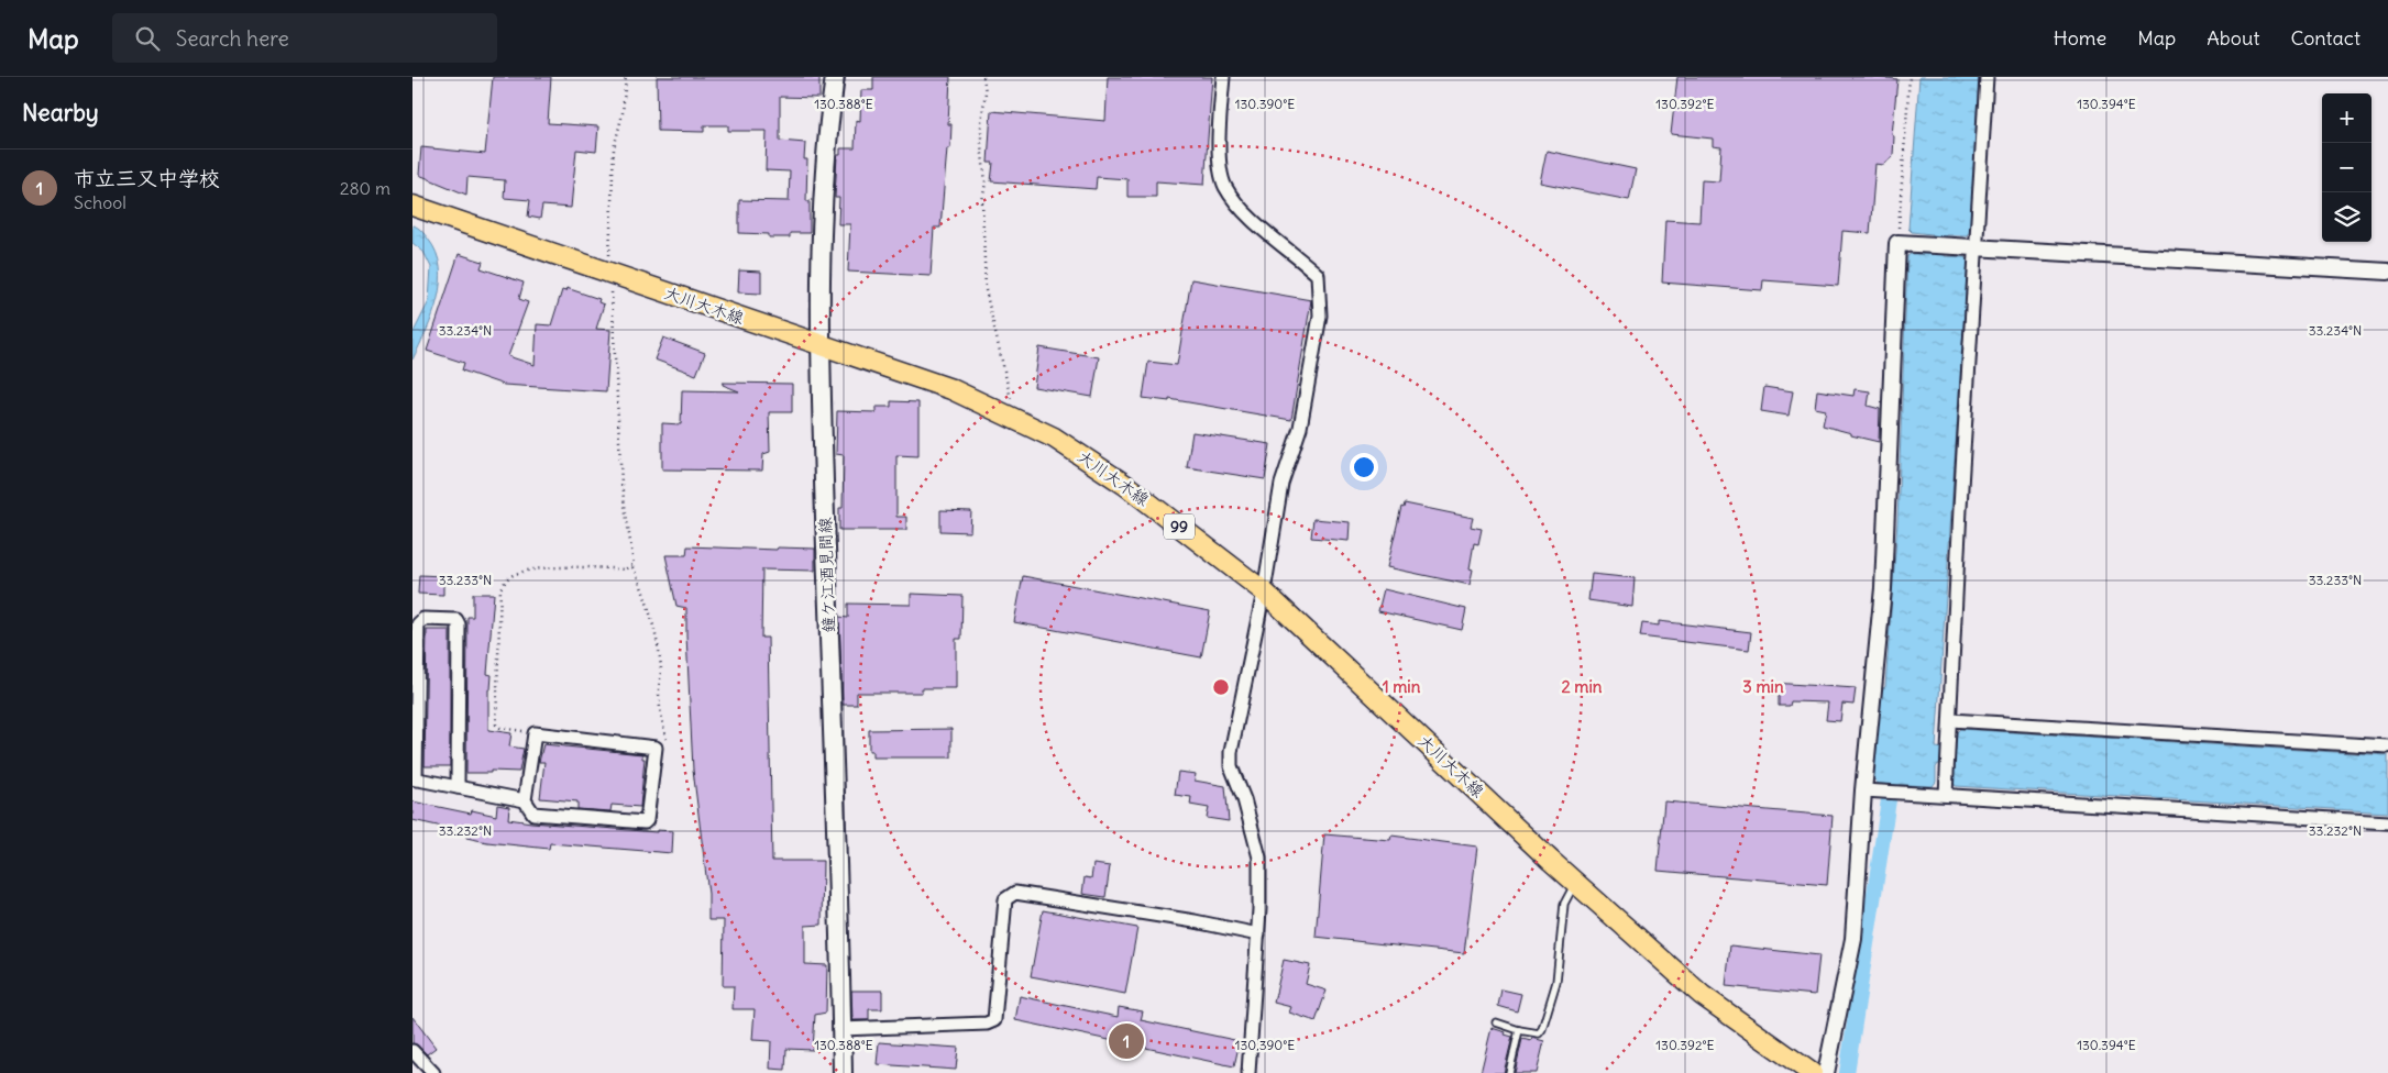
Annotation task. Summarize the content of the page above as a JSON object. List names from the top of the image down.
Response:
{
  "streets": {
    "main road": ["大川大木線", "99", "鐘ケ江酒見間線"]
  },
  "crossings": [
    ["大川大木線", "鐘ケ江酒見間線"]
  ],
  "page": {
    "header": "Map",
    "search": "Search here",
    "nav": [
      "Home",
      "Map",
      "About",
      "Contact"
    ],
    "heading": "Nearby",
    "map_buttons": ["+", "−"],
    "list": [
      {
        "mark": "1",
        "name": "市立三又中学校",
        "note": "School",
        "value": "280 m"
      }
    ],
    "pins": "1"
  },
  "coordinates": [
    "130.388°E",
    "130.390°E",
    "130.392°E",
    "130.394°E",
    "33.234°N",
    "33.233°N",
    "33.232°N"
  ],
  "rings": ["1 min", "2 min", "3 min"]
}
